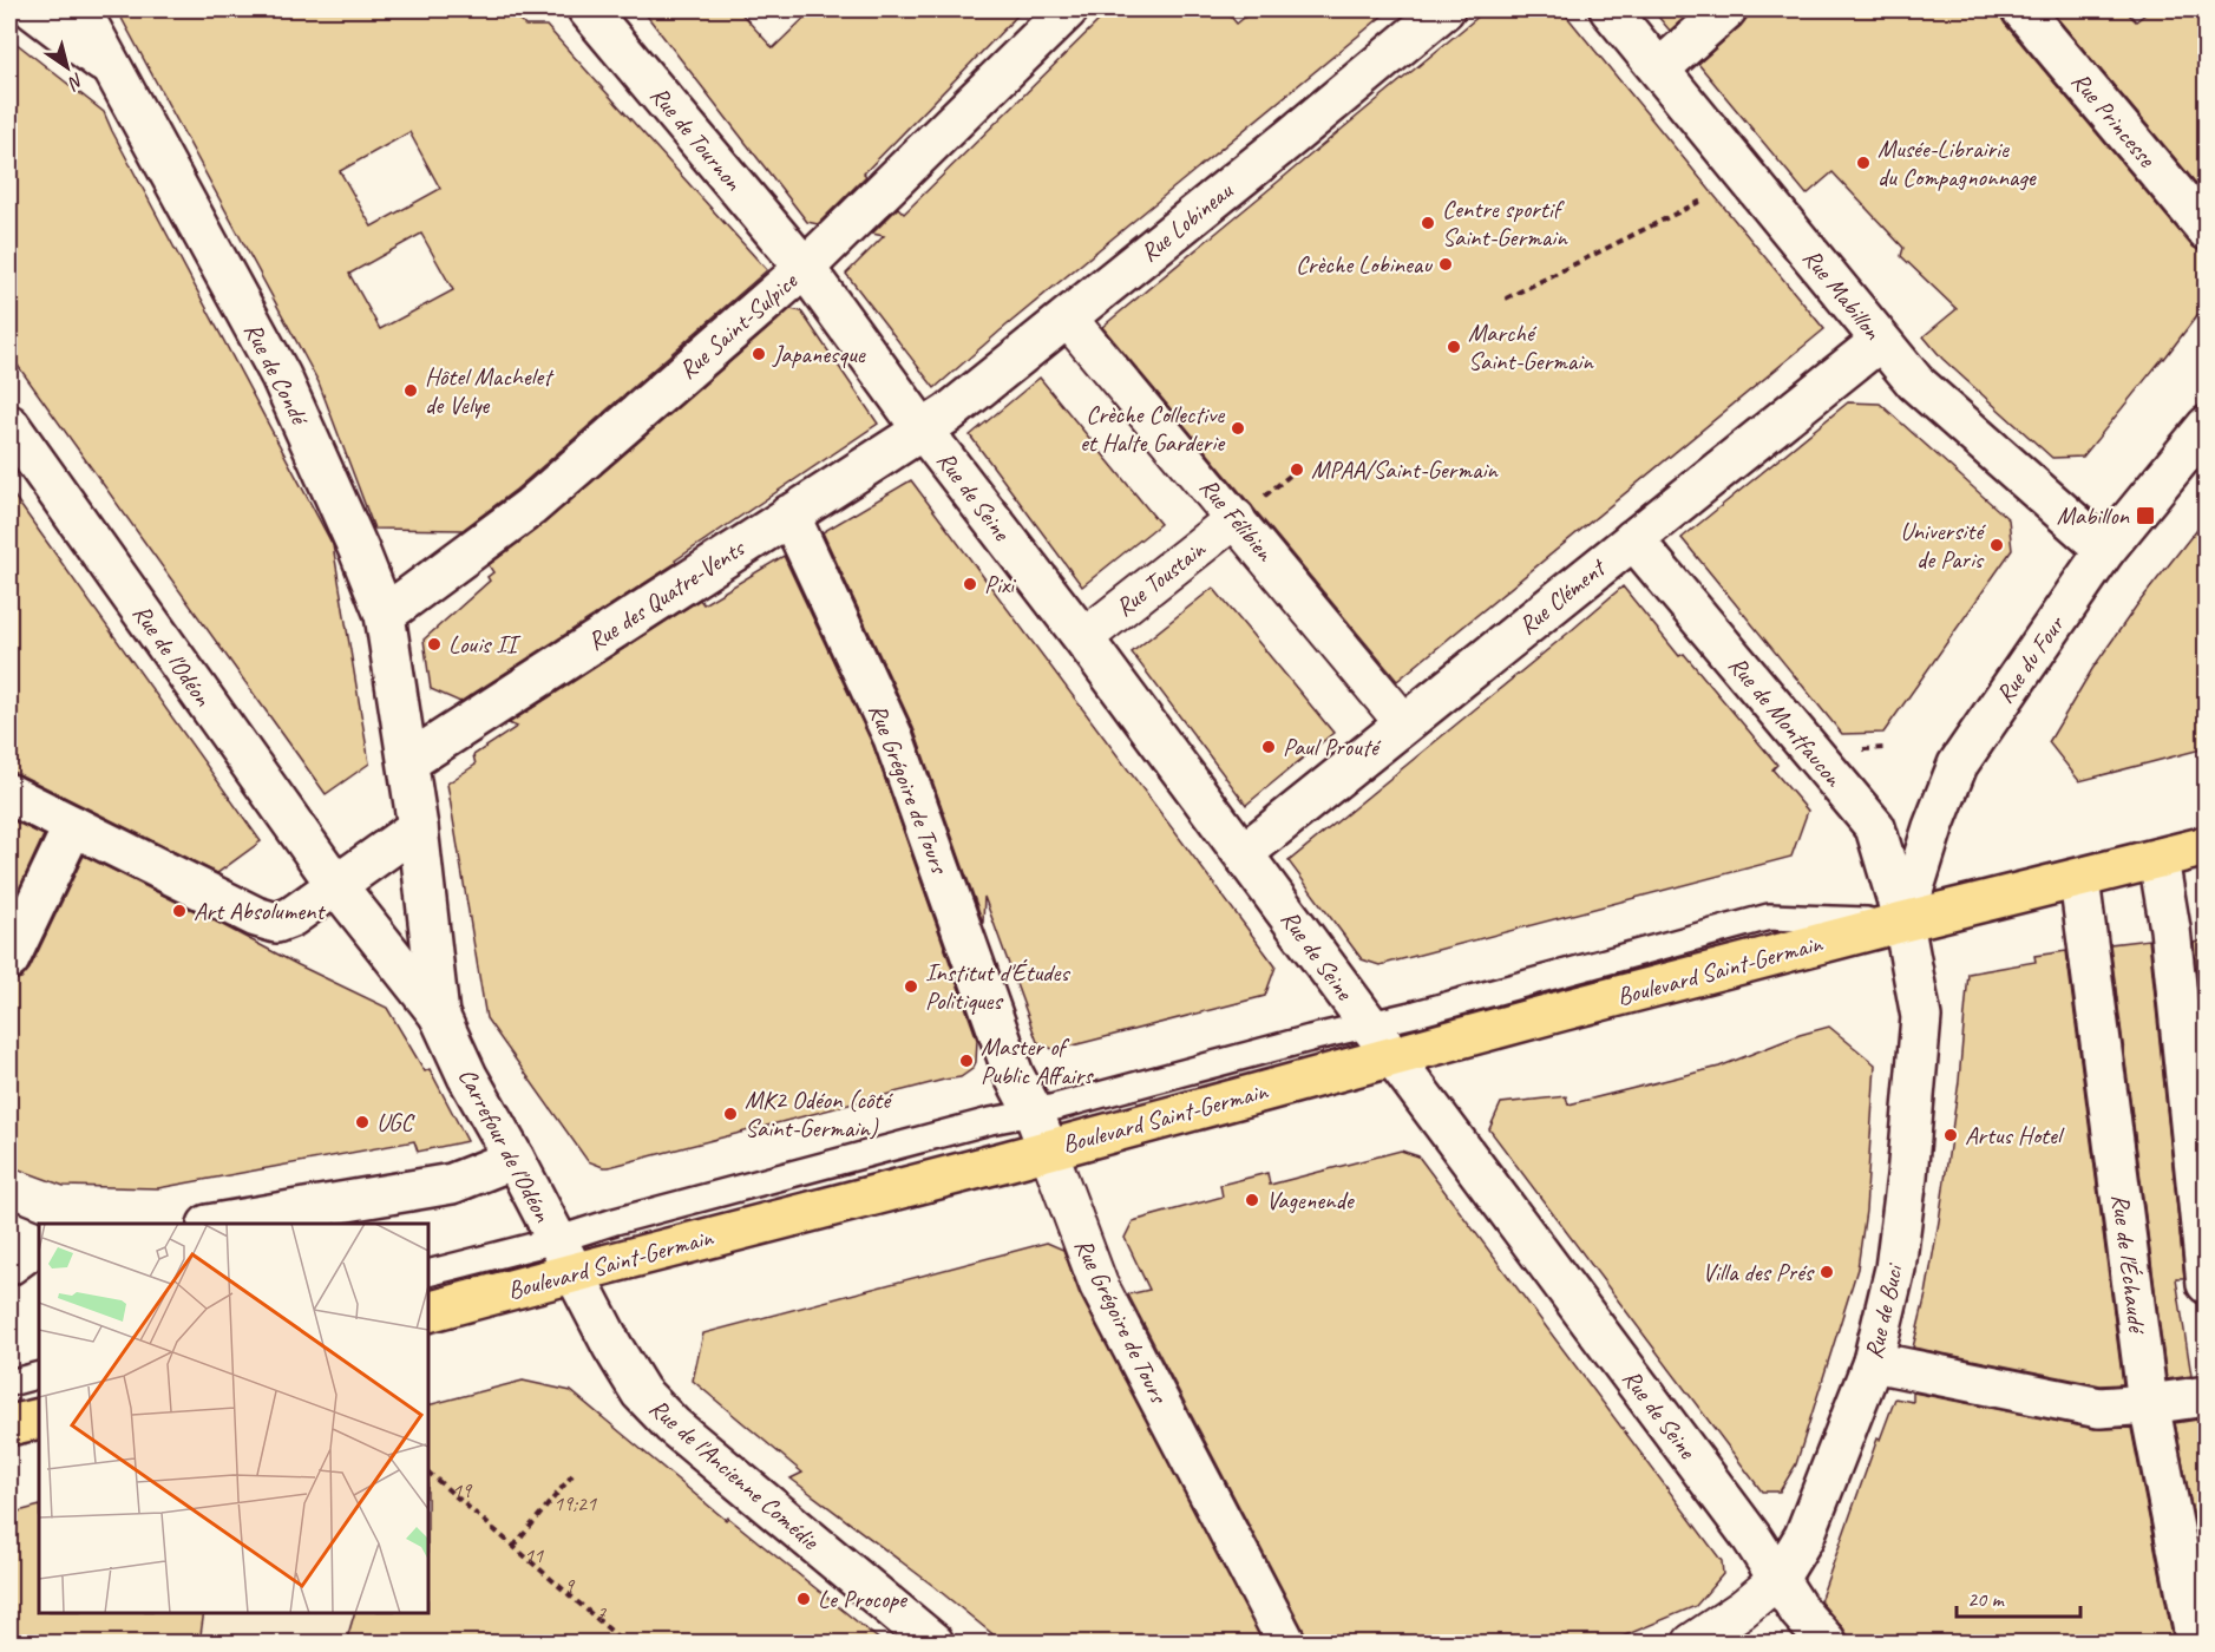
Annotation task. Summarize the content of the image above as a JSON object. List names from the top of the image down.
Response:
{
  "streets": {
    "main road": ["Boulevard Saint-Germain"],
    "street": [
      "Rue Princesse",
      "Rue de Tournon",
      "Rue Lobineau",
      "Rue Mabillon",
      "Rue Saint-Sulpice",
      "Rue de Condé",
      "Rue de Seine",
      "Rue Félibien",
      "Rue Toustain",
      "Rue des Quatre-Vents",
      "Rue Clément",
      "Rue de l'Odéon",
      "Rue du Four",
      "Rue de Montfaucon",
      "Rue Grégoire de Tours",
      "Carrefour de l'Odéon",
      "Rue de l'Échaudé",
      "Rue de Buci",
      "Rue de l'Ancienne Comédie"
    ]
  },
  "crossings": [
    ["Rue de Tournon", "Rue Saint-Sulpice"],
    ["Rue de Tournon", "Rue de Seine"],
    ["Rue Lobineau", "Rue de Seine"],
    ["Rue Lobineau", "Rue Félibien"],
    ["Rue Lobineau", "Rue des Quatre-Vents"],
    ["Rue Mabillon", "Rue Clément"],
    ["Rue Mabillon", "Rue du Four"],
    ["Rue Saint-Sulpice", "Rue de Condé"],
    ["Rue Saint-Sulpice", "Rue de Seine"],
    ["Rue de Condé", "Rue des Quatre-Vents"],
    ["Rue de Condé", "Carrefour de l'Odéon"],
    ["Rue de Seine", "Rue Toustain"],
    ["Rue de Seine", "Rue des Quatre-Vents"],
    ["Rue de Seine", "Rue Clément"],
    ["Rue de Seine", "Boulevard Saint-Germain"],
    ["Rue de Seine", "Rue de Buci"],
    ["Rue Félibien", "Rue Toustain"],
    ["Rue Félibien", "Rue Clément"],
    ["Rue des Quatre-Vents", "Rue Grégoire de Tours"],
    ["Rue des Quatre-Vents", "Carrefour de l'Odéon"],
    ["Rue Clément", "Rue de Montfaucon"],
    ["Rue de l'Odéon", "Carrefour de l'Odéon"],
    ["Rue du Four", "Rue de Montfaucon"],
    ["Rue du Four", "Boulevard Saint-Germain"],
    ["Rue du Four", "Rue de Buci"],
    ["Rue de Montfaucon", "Boulevard Saint-Germain"],
    ["Rue de Montfaucon", "Rue de Buci"],
    ["Rue Grégoire de Tours", "Boulevard Saint-Germain"],
    ["Boulevard Saint-Germain", "Carrefour de l'Odéon"],
    ["Boulevard Saint-Germain", "Rue de l'Échaudé"],
    ["Boulevard Saint-Germain", "Rue de Buci"],
    ["Boulevard Saint-Germain", "Rue de l'Ancienne Comédie"],
    ["Carrefour de l'Odéon", "Rue de l'Ancienne Comédie"]
  ],
  "places": {
    "other": [
      "Musée-Librairie du Compagnonnage",
      "Centre sportif Saint-Germain",
      "Crèche Lobineau",
      "Marché Saint-Germain",
      "Japanesque",
      "Hôtel Machelet de Velye",
      "Crèche Collective et Halte Garderie",
      "MPAA/Saint-Germain",
      "Université de Paris",
      "Pixi",
      "Louis II",
      "Paul Prouté",
      "Art Absolument",
      "Institut d'Études Politiques",
      "Master of Public Affairs",
      "MK2 Odéon (côté Saint-Germain)",
      "UGC",
      "Artus Hotel",
      "Vagenende",
      "Villa des Prés",
      "Le Procope"
    ],
    "transit": ["Mabillon"]
  },
  "house_numbers": [
    "19",
    "19;21",
    "11",
    "9",
    "7"
  ],
  "scale_bar": "20 m",
  "north": "bottom right"
}
